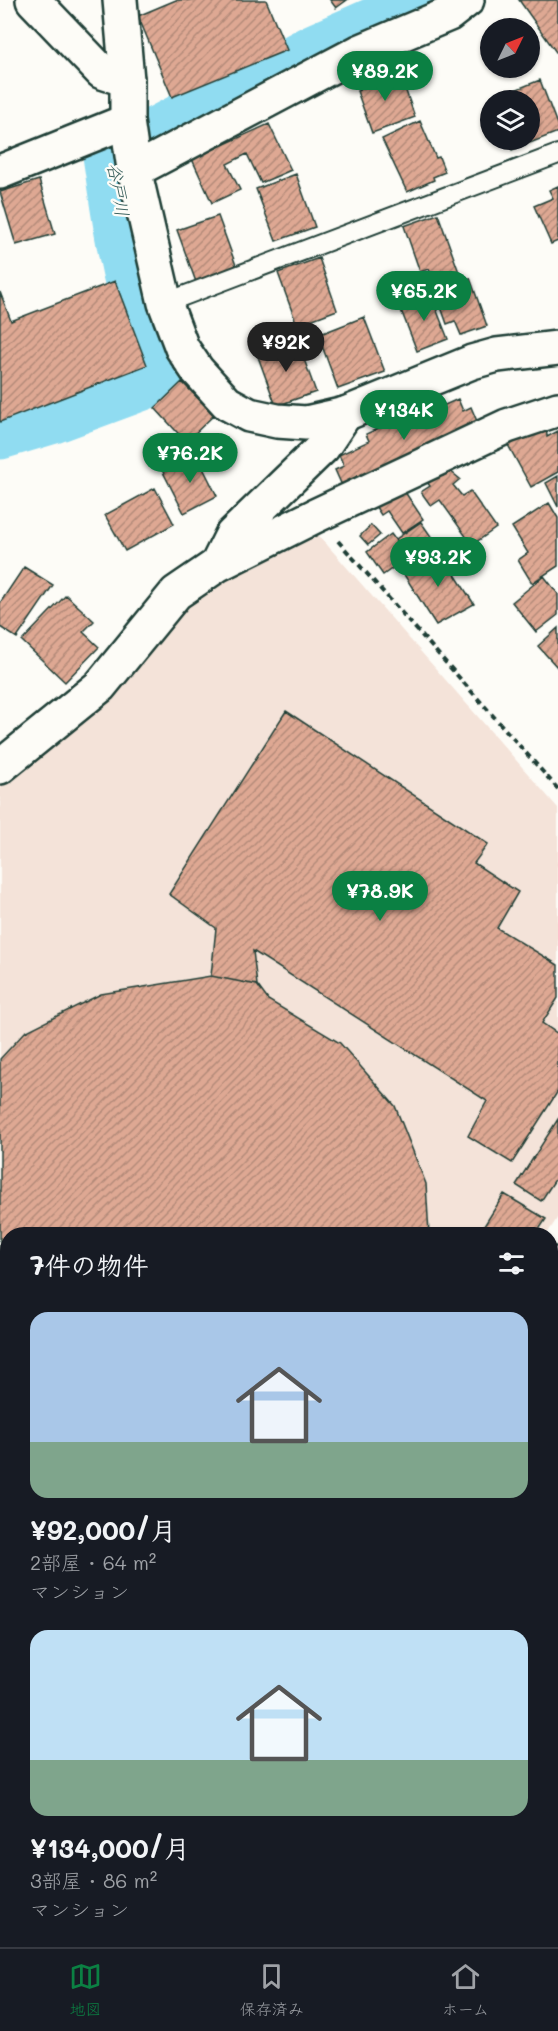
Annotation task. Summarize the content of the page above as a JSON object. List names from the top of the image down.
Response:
{
  "water": ["谷戸川"],
  "north": "top right",
  "page": {
    "price": [
      "¥89.2K",
      "¥65.2K",
      "¥92K",
      "¥134K",
      "¥76.2K",
      "¥93.2K",
      "¥78.9K"
    ],
    "heading": "7件の物件",
    "list": [
      {
        "name": "¥92,000/月",
        "note": "2部屋 · 64 m² · マンション"
      },
      {
        "name": "¥134,000/月",
        "note": "3部屋 · 86 m² · マンション"
      }
    ],
    "tabs": ["地図", "保存済み", "ホーム"]
  }
}
